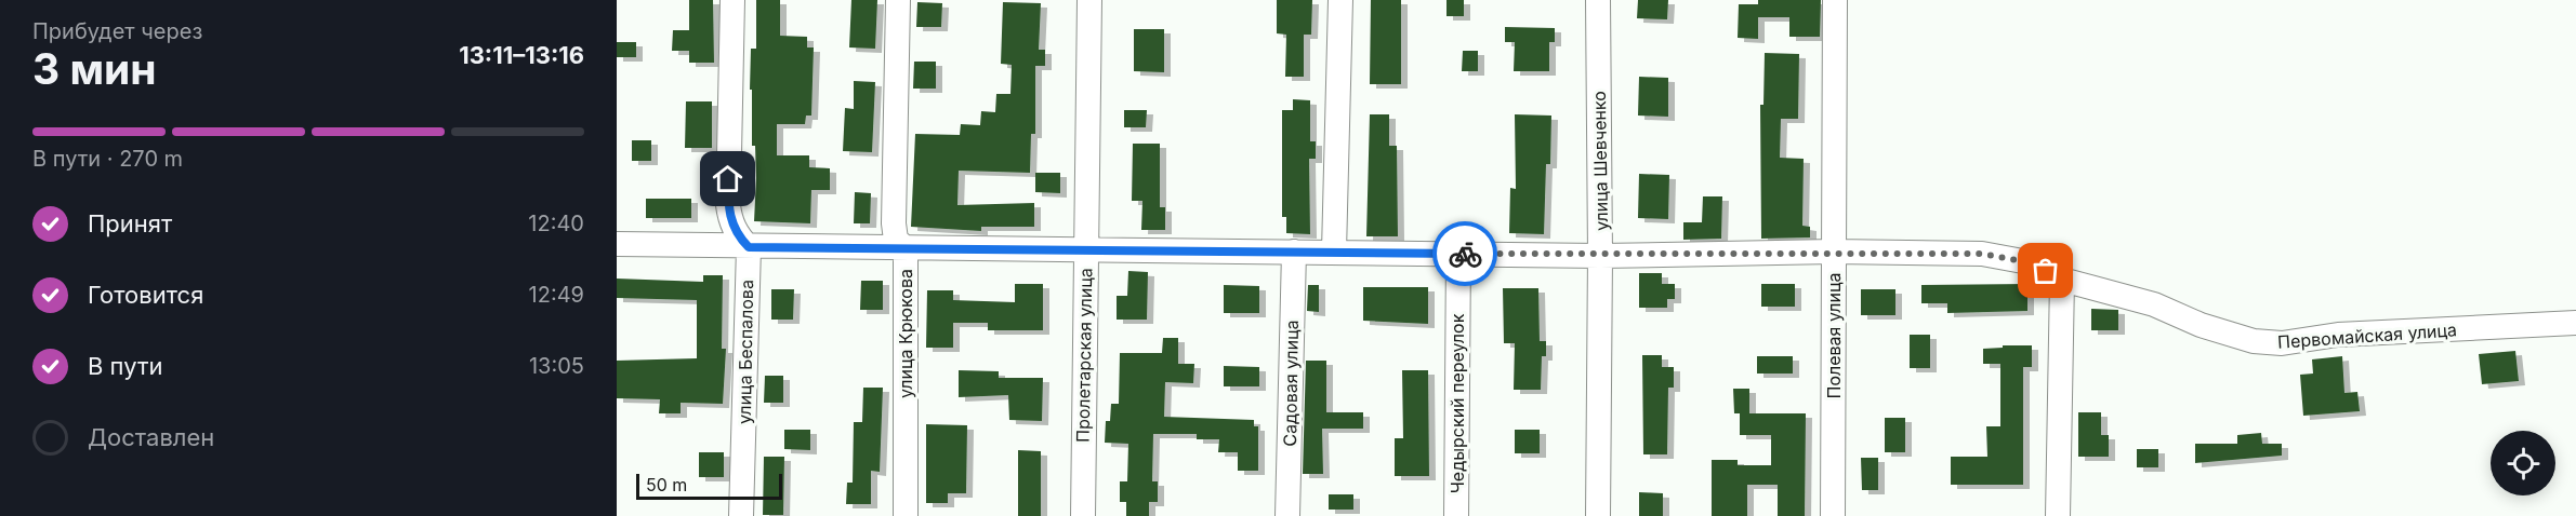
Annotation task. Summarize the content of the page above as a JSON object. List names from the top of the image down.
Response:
{
  "streets": {
    "street": [
      "улица Шевченко",
      "улица Крюкова",
      "Полевая улица",
      "Первомайская улица",
      "улица Беспалова",
      "Пролетарская улица",
      "Садовая улица",
      "Чедырский переулок"
    ]
  },
  "crossings": [
    ["улица Шевченко", "Первомайская улица"],
    ["улица Крюкова", "Первомайская улица"],
    ["Полевая улица", "Первомайская улица"],
    ["Первомайская улица", "улица Беспалова"],
    ["Первомайская улица", "Пролетарская улица"],
    ["Первомайская улица", "Садовая улица"],
    ["Первомайская улица", "Чедырский переулок"]
  ],
  "scale_bar": "50 m",
  "page": {
    "heading": ["3 мин", "Прибудет через", "13:11–13:16"],
    "bar": "В пути · 270 m",
    "list": [
      ["Принят", "12:40"],
      ["Готовится", "12:49"],
      ["В пути", "13:05"],
      "Доставлен"
    ],
    "scale": "50 m"
  }
}
